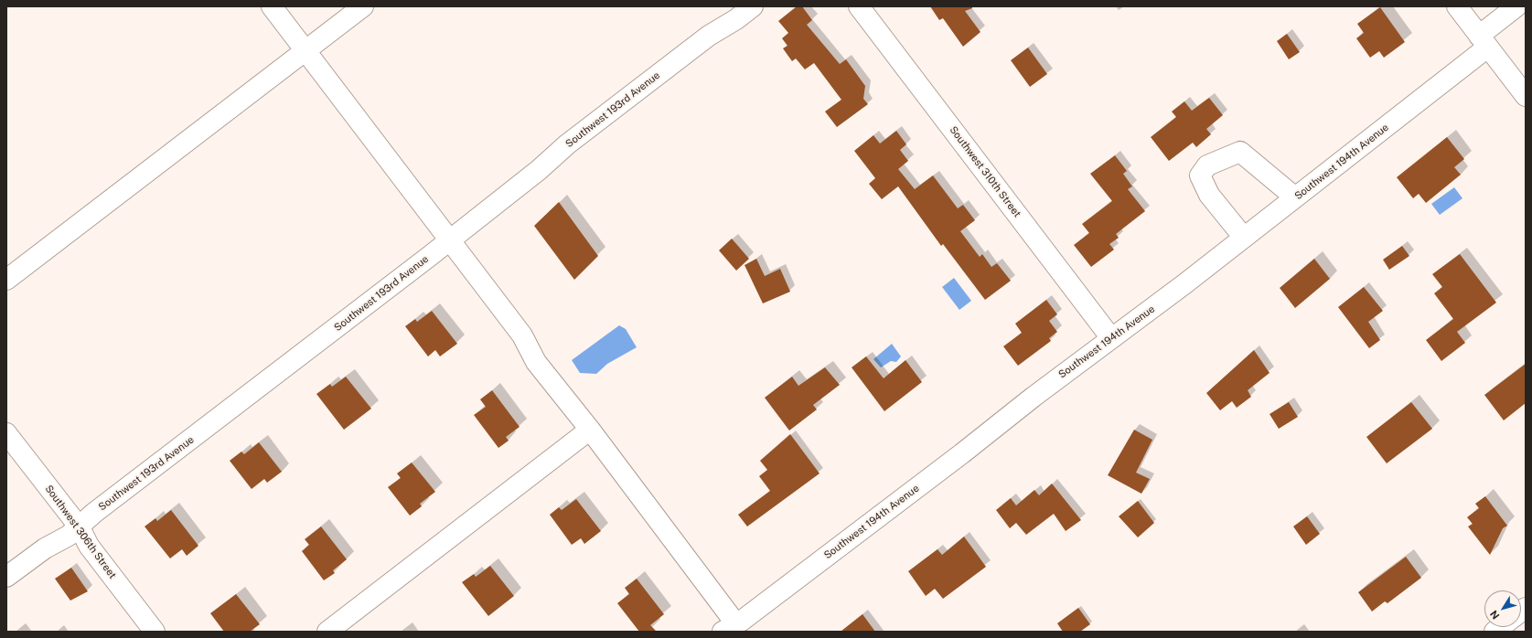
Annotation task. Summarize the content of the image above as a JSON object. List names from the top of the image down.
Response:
{
  "streets": {
    "street": [
      "Southwest 193rd Avenue",
      "Southwest 194th Avenue",
      "Southwest 310th Street",
      "Southwest 306th Street"
    ]
  },
  "crossings": [
    ["Southwest 193rd Avenue", "Southwest 306th Street"],
    ["Southwest 194th Avenue", "Southwest 310th Street"]
  ],
  "north": "bottom left"
}
